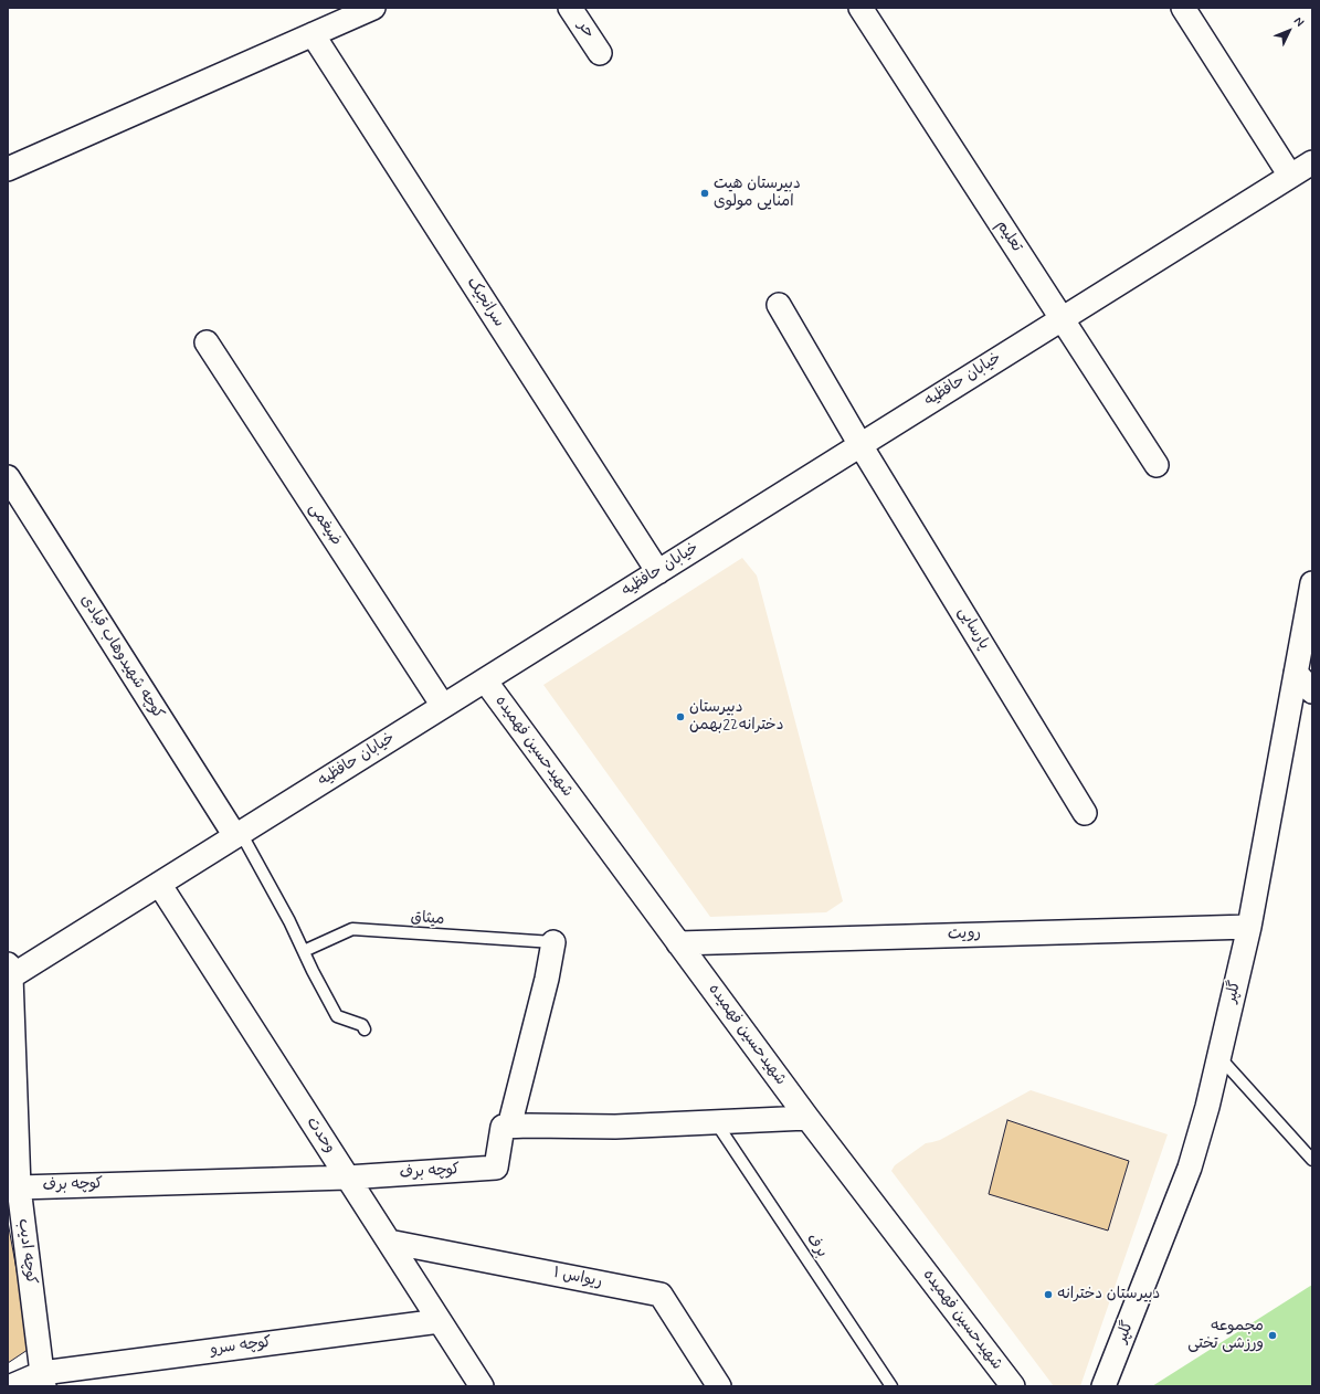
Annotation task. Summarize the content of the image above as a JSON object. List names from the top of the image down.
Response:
{
  "streets": {
    "street": [
      "حر",
      "تعلیم",
      "سرانجیک",
      "خیابان حافظیه",
      "ضیغمی",
      "پارسایی",
      "کوچه شهیدوهاب قبادی",
      "شهیدحسین فهمیده",
      "رویت",
      "گلپر",
      "وحدت",
      "کوچه برف",
      "کوچه ادیب",
      "ریواس ۱",
      "کوچه سرو"
    ],
    "lane": ["میثاق", "برف"]
  },
  "crossings": [
    ["تعلیم", "خیابان حافظیه"],
    ["سرانجیک", "خیابان حافظیه"],
    ["خیابان حافظیه", "ضیغمی"],
    ["خیابان حافظیه", "پارسایی"],
    ["خیابان حافظیه", "کوچه شهیدوهاب قبادی"],
    ["خیابان حافظیه", "شهیدحسین فهمیده"],
    ["خیابان حافظیه", "وحدت"],
    ["خیابان حافظیه", "کوچه ادیب"],
    ["شهیدحسین فهمیده", "رویت"],
    ["رویت", "گلپر"],
    ["وحدت", "کوچه برف"],
    ["وحدت", "ریواس ۱"],
    ["وحدت", "کوچه سرو"],
    ["کوچه برف", "کوچه ادیب"],
    ["کوچه ادیب", "کوچه سرو"]
  ],
  "places": [
    "دبیرستان هیت امنایی مولوی",
    "دبیرستان دخترانه22بهمن",
    "دبیرستان دخترانه",
    "مجموعه ورزشی تختی"
  ],
  "north": "top right"
}
